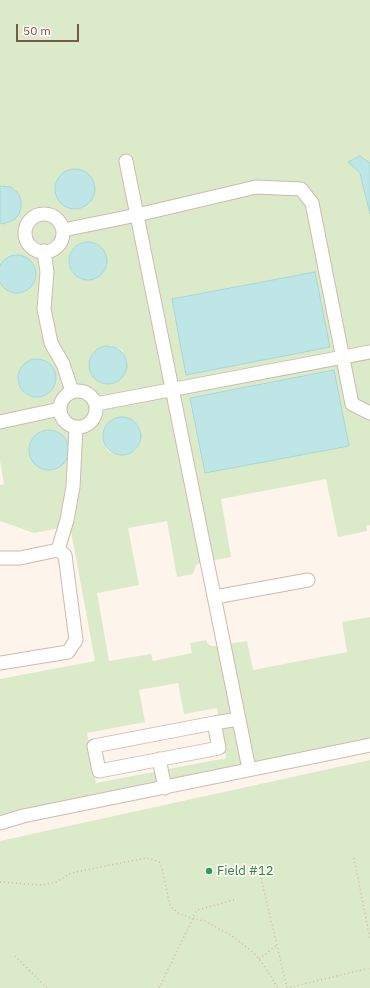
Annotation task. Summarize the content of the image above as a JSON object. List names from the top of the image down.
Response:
{
  "places": ["Field #12"],
  "scale_bar": "50 m"
}
